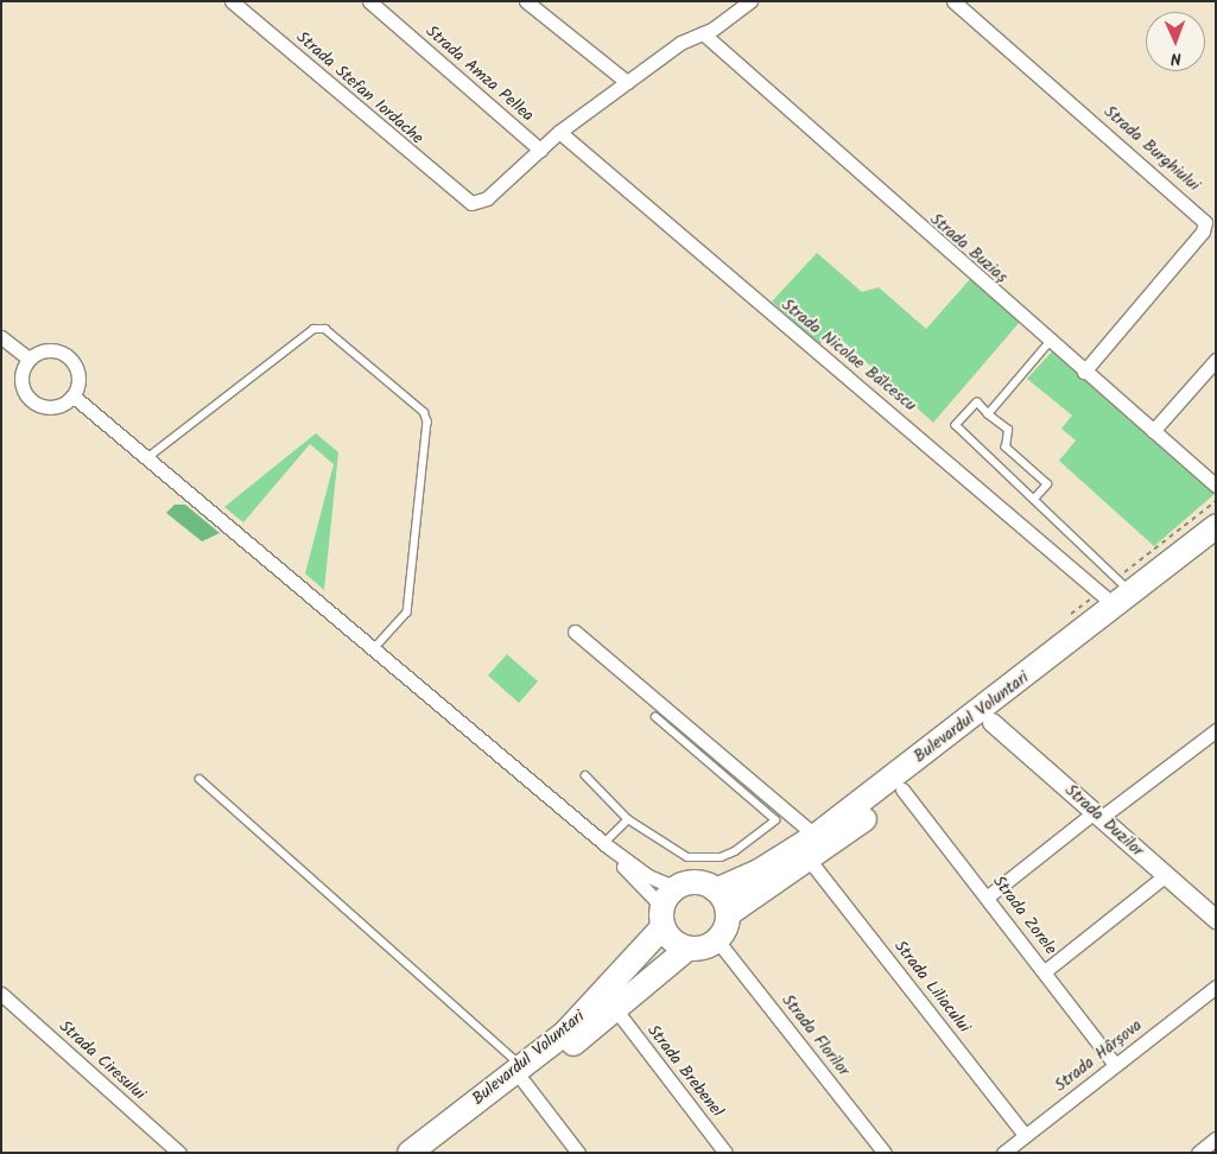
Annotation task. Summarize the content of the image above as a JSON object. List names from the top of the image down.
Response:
{
  "streets": {
    "highway": ["Bulevardul Voluntari"],
    "street": [
      "Strada Amza Pellea",
      "Strada Stefan Iordache",
      "Strada Burghiului",
      "Strada Buziaș",
      "Strada Nicolae Bălcescu",
      "Strada Duzilor",
      "Strada Zorele",
      "Strada Liliacului",
      "Strada Florilor",
      "Strada Hârșova",
      "Strada Ciresului",
      "Strada Brebenel"
    ]
  },
  "crossings": [
    ["Strada Amza Pellea", "Strada Stefan Iordache"],
    ["Strada Burghiului", "Strada Buziaș"],
    ["Strada Nicolae Bălcescu", "Bulevardul Voluntari"],
    ["Bulevardul Voluntari", "Strada Duzilor"],
    ["Bulevardul Voluntari", "Strada Zorele"],
    ["Bulevardul Voluntari", "Strada Liliacului"],
    ["Bulevardul Voluntari", "Strada Florilor"],
    ["Bulevardul Voluntari", "Strada Brebenel"],
    ["Strada Zorele", "Strada Hârșova"],
    ["Strada Liliacului", "Strada Hârșova"]
  ],
  "north": "bottom"
}
